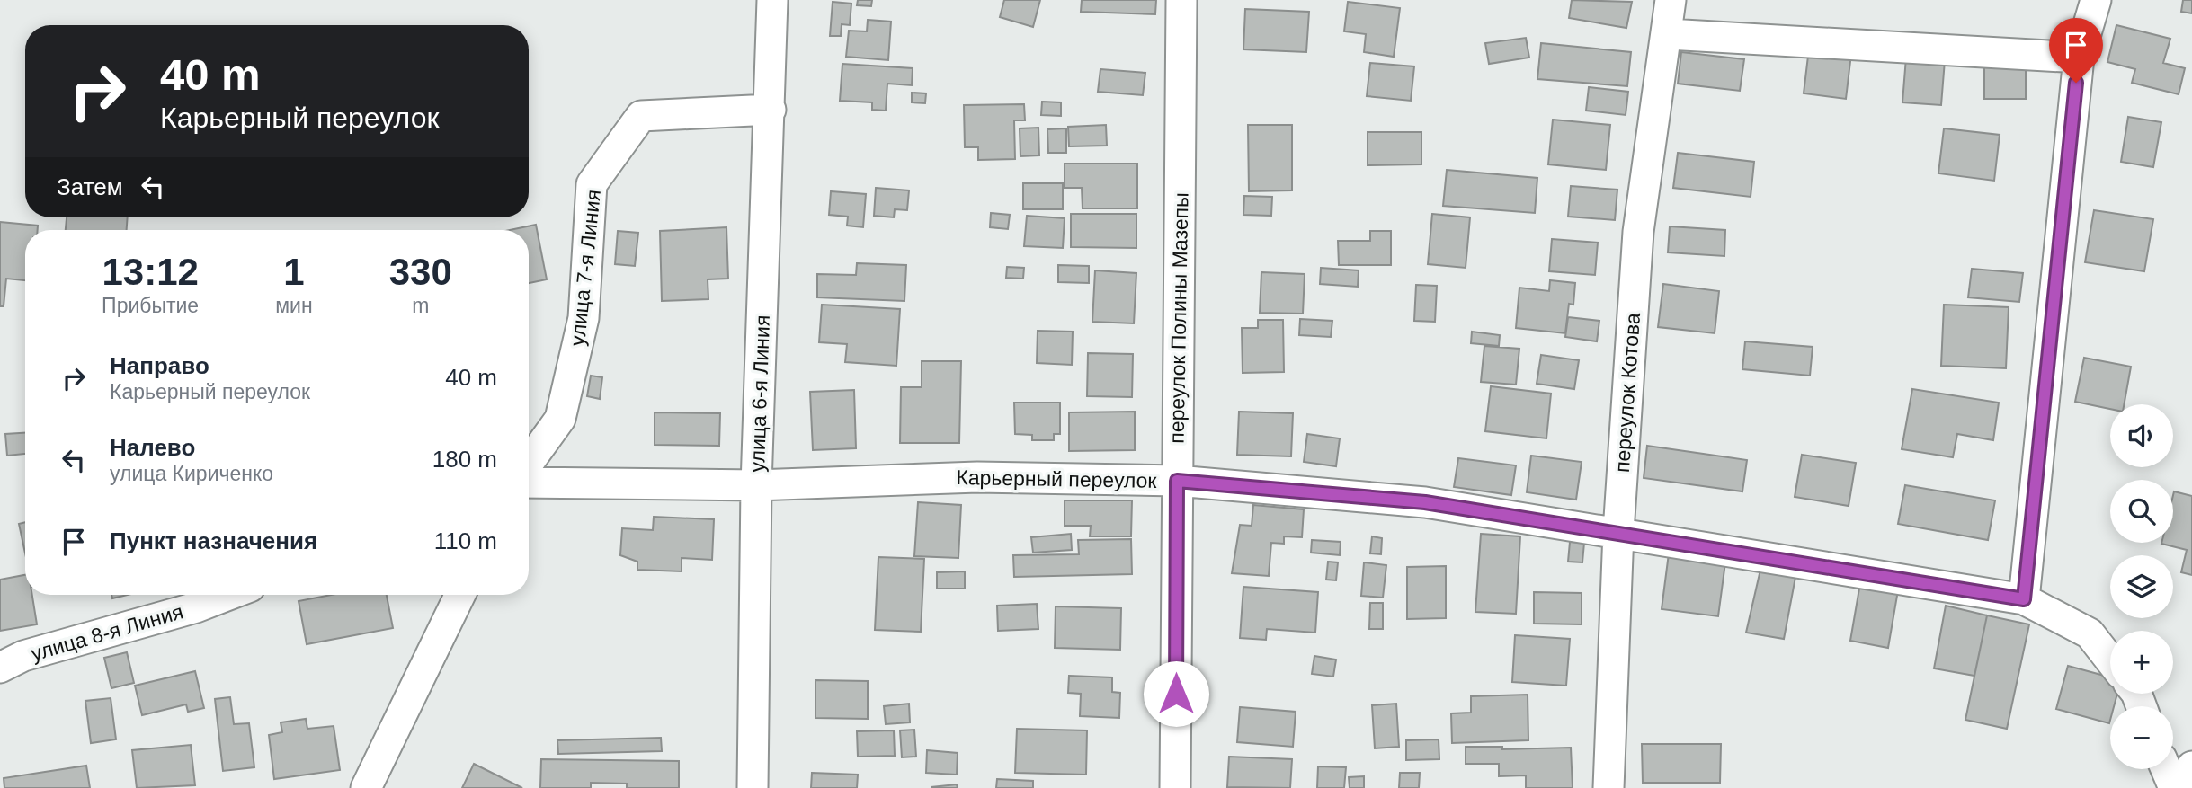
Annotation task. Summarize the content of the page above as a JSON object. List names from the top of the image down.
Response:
{
  "streets": {
    "street": [
      "улица 7-я Линия",
      "переулок Полины Мазепы",
      "переулок Котова",
      "улица 6-я Линия",
      "Карьерный переулок",
      "улица 8-я Линия"
    ]
  },
  "crossings": [
    ["улица 7-я Линия", "улица 6-я Линия"],
    ["переулок Полины Мазепы", "Карьерный переулок"],
    ["переулок Котова", "Карьерный переулок"],
    ["улица 6-я Линия", "Карьерный переулок"]
  ],
  "page": {
    "turn": ["40 m", "Карьерный переулок"],
    "then": "Затем",
    "eta": [
      "13:12",
      "Прибытие",
      "1",
      "мин",
      "330",
      "m"
    ],
    "list": [
      {
        "name": "Направо",
        "note": "Карьерный переулок",
        "value": "40 m"
      },
      {
        "name": "Налево",
        "note": "улица Кириченко",
        "value": "180 m"
      },
      {
        "name": "Пункт назначения",
        "value": "110 m"
      }
    ],
    "map_buttons": ["+", "−"]
  }
}
